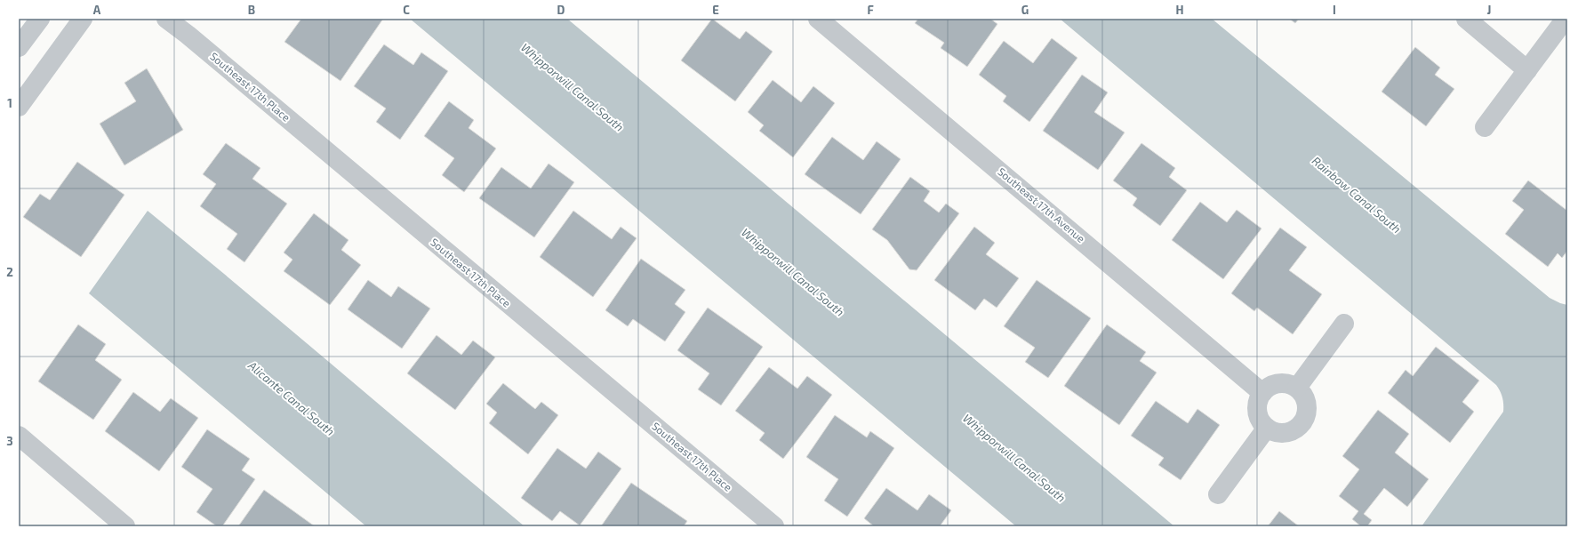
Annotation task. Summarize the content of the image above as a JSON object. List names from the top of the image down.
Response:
{
  "streets": {
    "street": ["Southeast 17th Place", "Southeast 17th Avenue"]
  },
  "water": ["Whipporwill Canal South", "Rainbow Canal South", "Alicante Canal South"],
  "grid": {
    "columns": [
      "A",
      "B",
      "C",
      "D",
      "E",
      "F",
      "G",
      "H",
      "I",
      "J"
    ],
    "rows": ["1", "2", "3"]
  }
}
